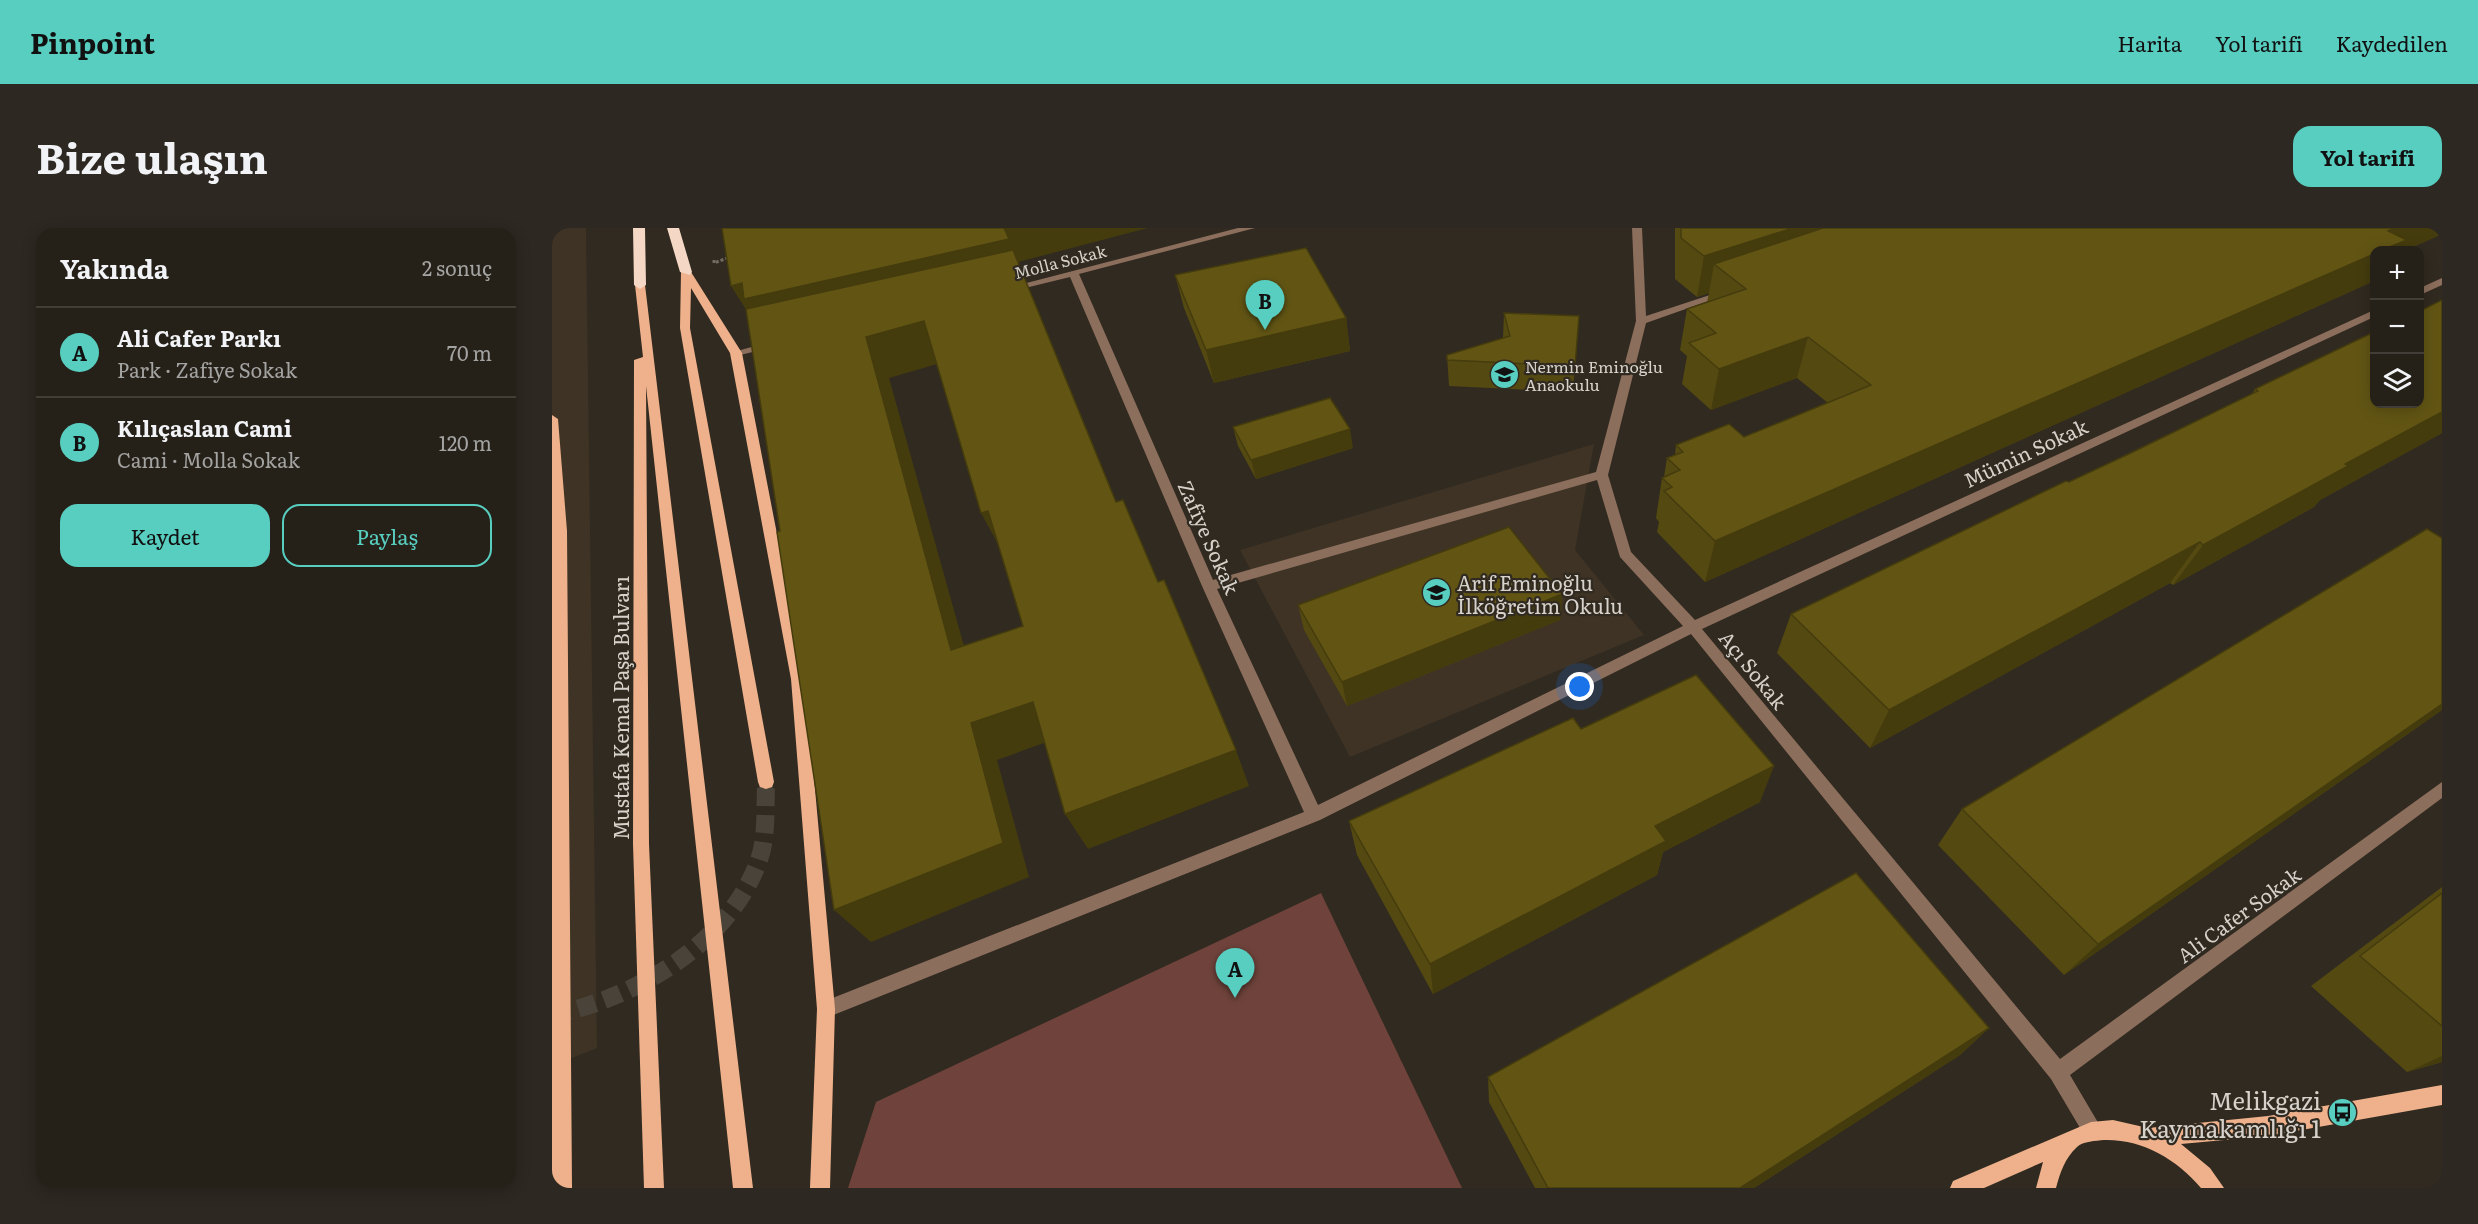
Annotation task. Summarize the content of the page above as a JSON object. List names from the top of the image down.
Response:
{
  "streets": {
    "highway": ["Mustafa Kemal Paşa Bulvarı"],
    "street": [
      "Molla Sokak",
      "Mümin Sokak",
      "Zafiye Sokak",
      "Açı Sokak",
      "Ali Cafer Sokak"
    ]
  },
  "crossings": [
    ["Molla Sokak", "Zafiye Sokak"],
    ["Mümin Sokak", "Zafiye Sokak"],
    ["Mümin Sokak", "Açı Sokak"],
    ["Açı Sokak", "Ali Cafer Sokak"]
  ],
  "places": {
    "school or university": ["Nermin Eminoğlu Anaokulu", "Arif Eminoğlu İlköğretim Okulu"],
    "bus stop": ["Melikgazi Kaymakamlığı 1"]
  },
  "page": {
    "header": "Pinpoint",
    "nav": ["Harita", "Yol tarifi", "Kaydedilen"],
    "title": "Bize ulaşın",
    "buttons": [
      "Yol tarifi",
      ["Kaydet", "Paylaş"]
    ],
    "heading": ["Yakında", "2 sonuç"],
    "map_buttons": ["+", "−"],
    "pins": ["B", "A"],
    "list": [
      {
        "mark": "A",
        "name": "Ali Cafer Parkı",
        "note": "Park · Zafiye Sokak",
        "value": "70 m"
      },
      {
        "mark": "B",
        "name": "Kılıçaslan Cami",
        "note": "Cami · Molla Sokak",
        "value": "120 m"
      }
    ]
  }
}
